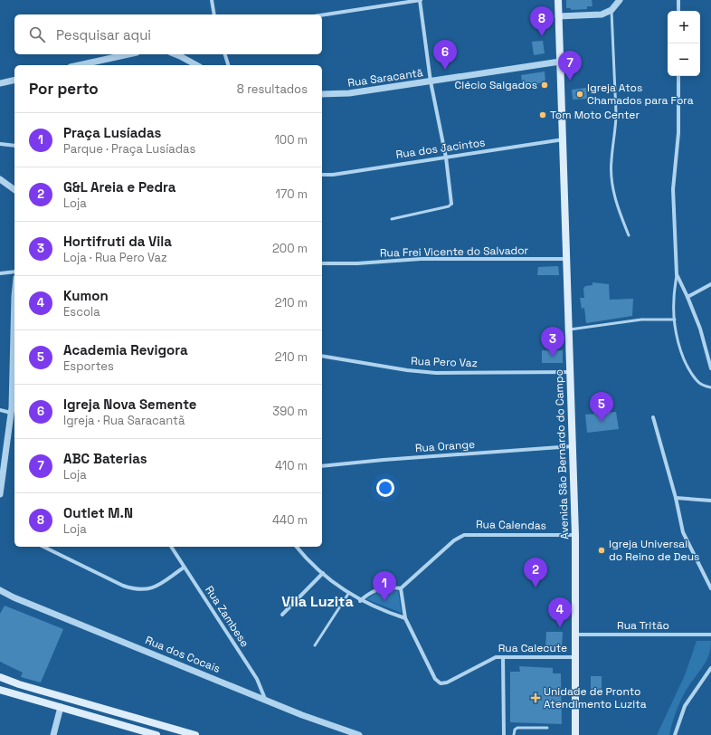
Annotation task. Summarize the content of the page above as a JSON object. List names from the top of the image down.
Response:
{
  "streets": {
    "main road": ["Avenida São Bernardo do Campo"],
    "street": [
      "Rua Saracantã",
      "Rua dos Jacintos",
      "Rua Frei Vicente do Salvador",
      "Rua Pero Vaz",
      "Rua Orange",
      "Rua Calendas",
      "Rua Zambese",
      "Rua Tritão",
      "Rua Calecute",
      "Rua dos Cocais"
    ]
  },
  "crossings": [
    ["Rua Saracantã", "Avenida São Bernardo do Campo"],
    ["Rua dos Jacintos", "Avenida São Bernardo do Campo"],
    ["Rua Frei Vicente do Salvador", "Avenida São Bernardo do Campo"],
    ["Rua Pero Vaz", "Avenida São Bernardo do Campo"],
    ["Rua Orange", "Avenida São Bernardo do Campo"],
    ["Avenida São Bernardo do Campo", "Rua Calendas"],
    ["Avenida São Bernardo do Campo", "Rua Tritão"],
    ["Avenida São Bernardo do Campo", "Rua Calecute"],
    ["Rua Zambese", "Rua dos Cocais"]
  ],
  "districts": ["Vila Luzita"],
  "places": {
    "other": [
      "Clécio Salgados",
      "Igreja Atos Chamados para Fora",
      "Tom Moto Center",
      "Igreja Universal do Reino de Deus"
    ],
    "health": ["Unidade de Pronto Atendimento Luzita"]
  },
  "page": {
    "pins": [
      "8",
      "6",
      "7",
      "3",
      "5",
      "2",
      "1",
      "4"
    ],
    "map_buttons": ["+", "−"],
    "search": "Pesquisar aqui",
    "heading": ["Por perto", "8 resultados"],
    "list": [
      {
        "mark": "1",
        "name": "Praça Lusíadas",
        "note": "Parque · Praça Lusíadas",
        "value": "100 m"
      },
      {
        "mark": "2",
        "name": "G&L Areia e Pedra",
        "note": "Loja",
        "value": "170 m"
      },
      {
        "mark": "3",
        "name": "Hortifruti da Vila",
        "note": "Loja · Rua Pero Vaz",
        "value": "200 m"
      },
      {
        "mark": "4",
        "name": "Kumon",
        "note": "Escola",
        "value": "210 m"
      },
      {
        "mark": "5",
        "name": "Academia Revigora",
        "note": "Esportes",
        "value": "210 m"
      },
      {
        "mark": "6",
        "name": "Igreja Nova Semente",
        "note": "Igreja · Rua Saracantã",
        "value": "390 m"
      },
      {
        "mark": "7",
        "name": "ABC Baterias",
        "note": "Loja",
        "value": "410 m"
      },
      {
        "mark": "8",
        "name": "Outlet M.N",
        "note": "Loja",
        "value": "440 m"
      }
    ]
  }
}
